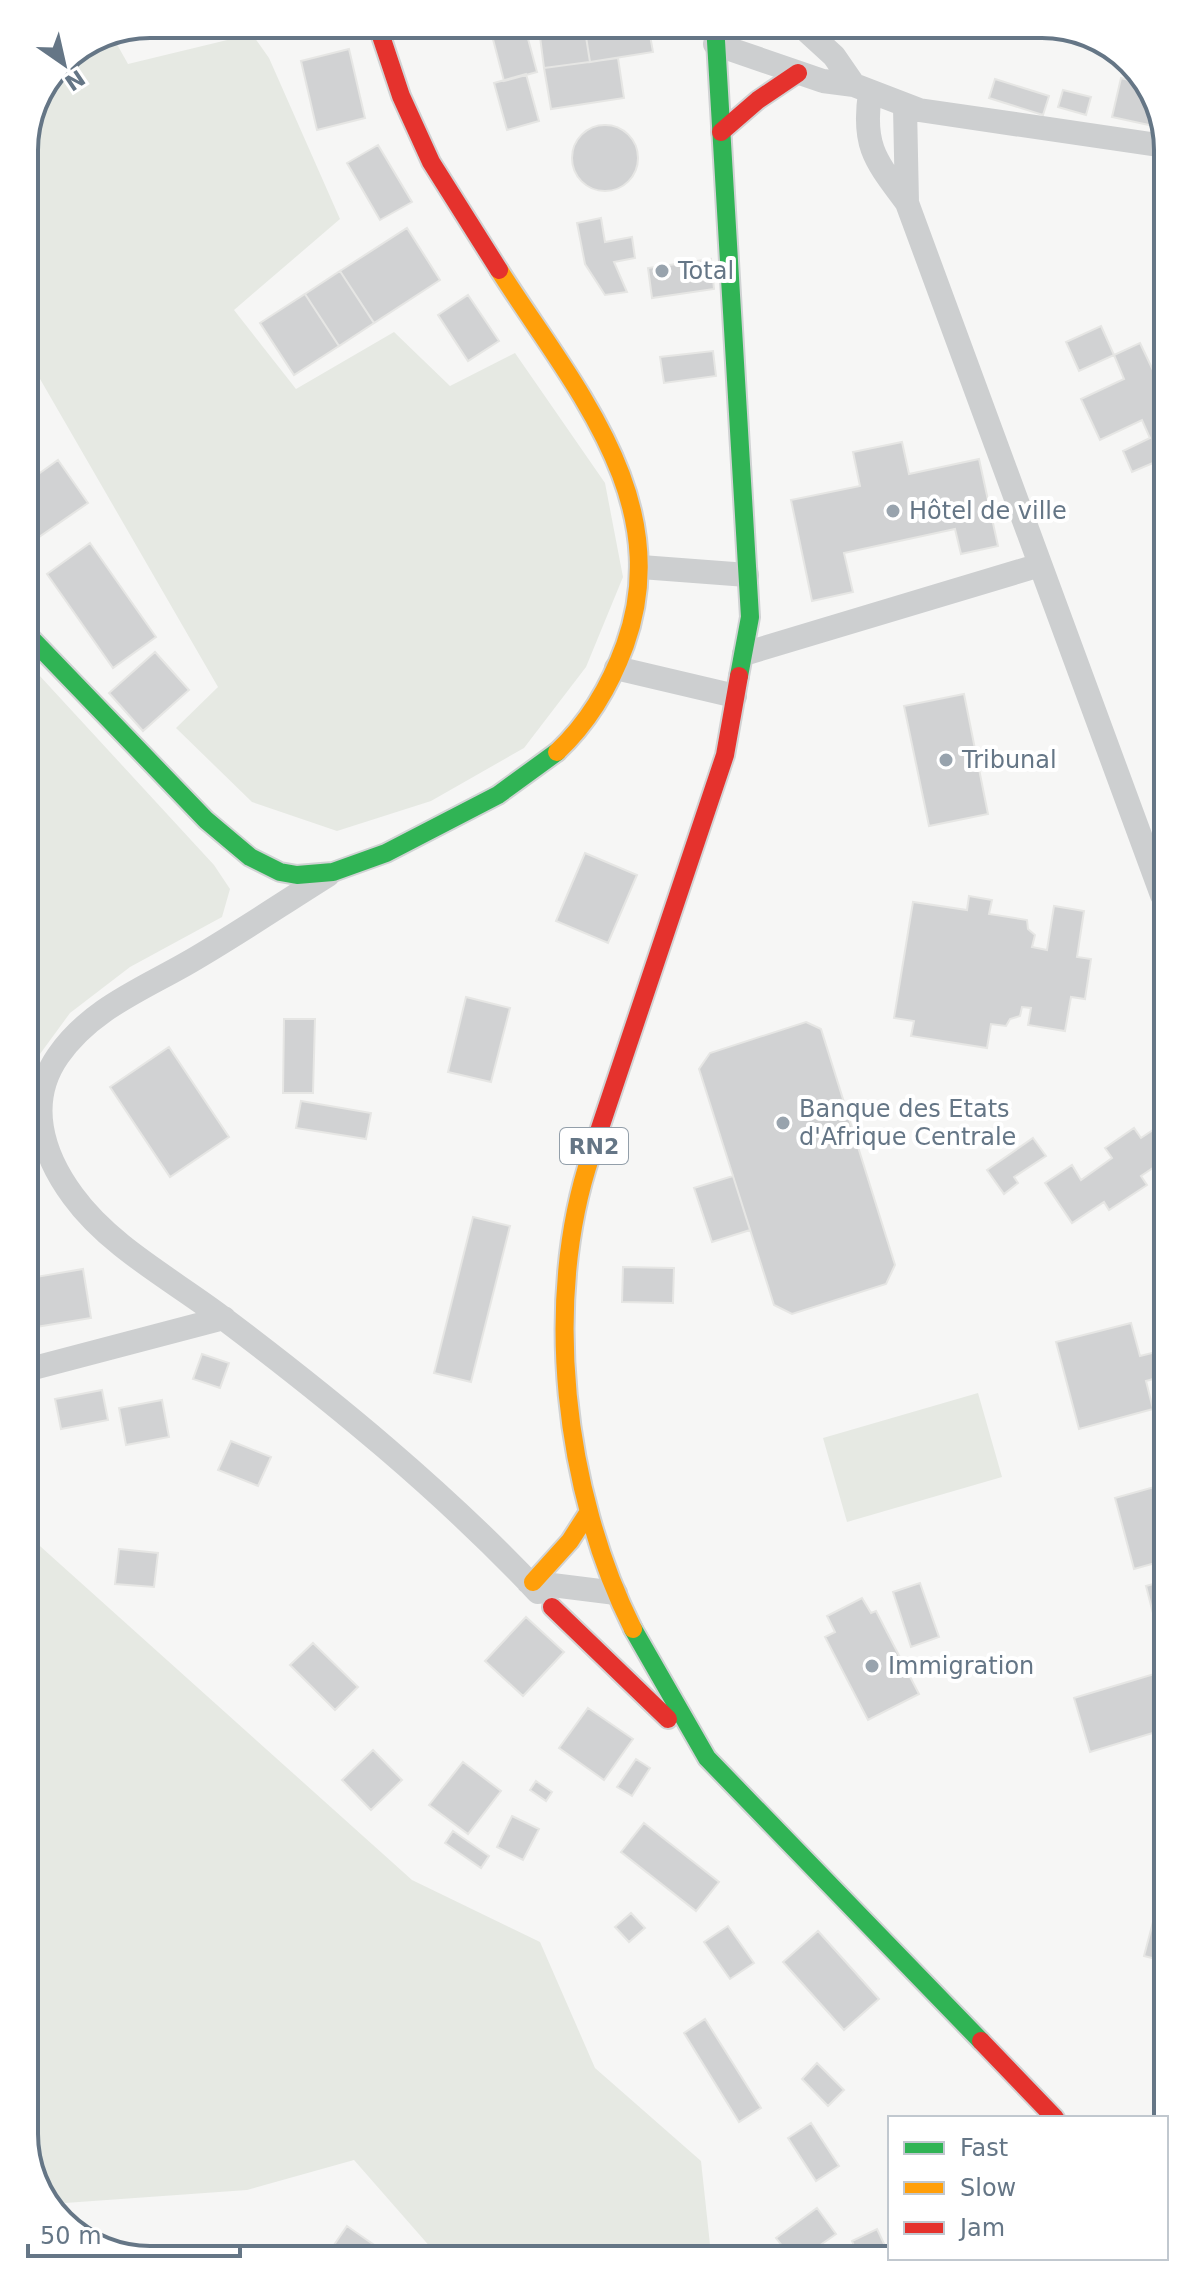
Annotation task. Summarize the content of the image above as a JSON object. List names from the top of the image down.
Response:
{
  "streets": {
    "main road": ["RN2"]
  },
  "places": [
    "Total",
    "Hôtel de ville",
    "Tribunal",
    "Banque des Etats d'Afrique Centrale",
    "Immigration"
  ],
  "legend": ["Fast", "Slow", "Jam"],
  "scale_bar": "50 m",
  "north": "bottom right"
}
